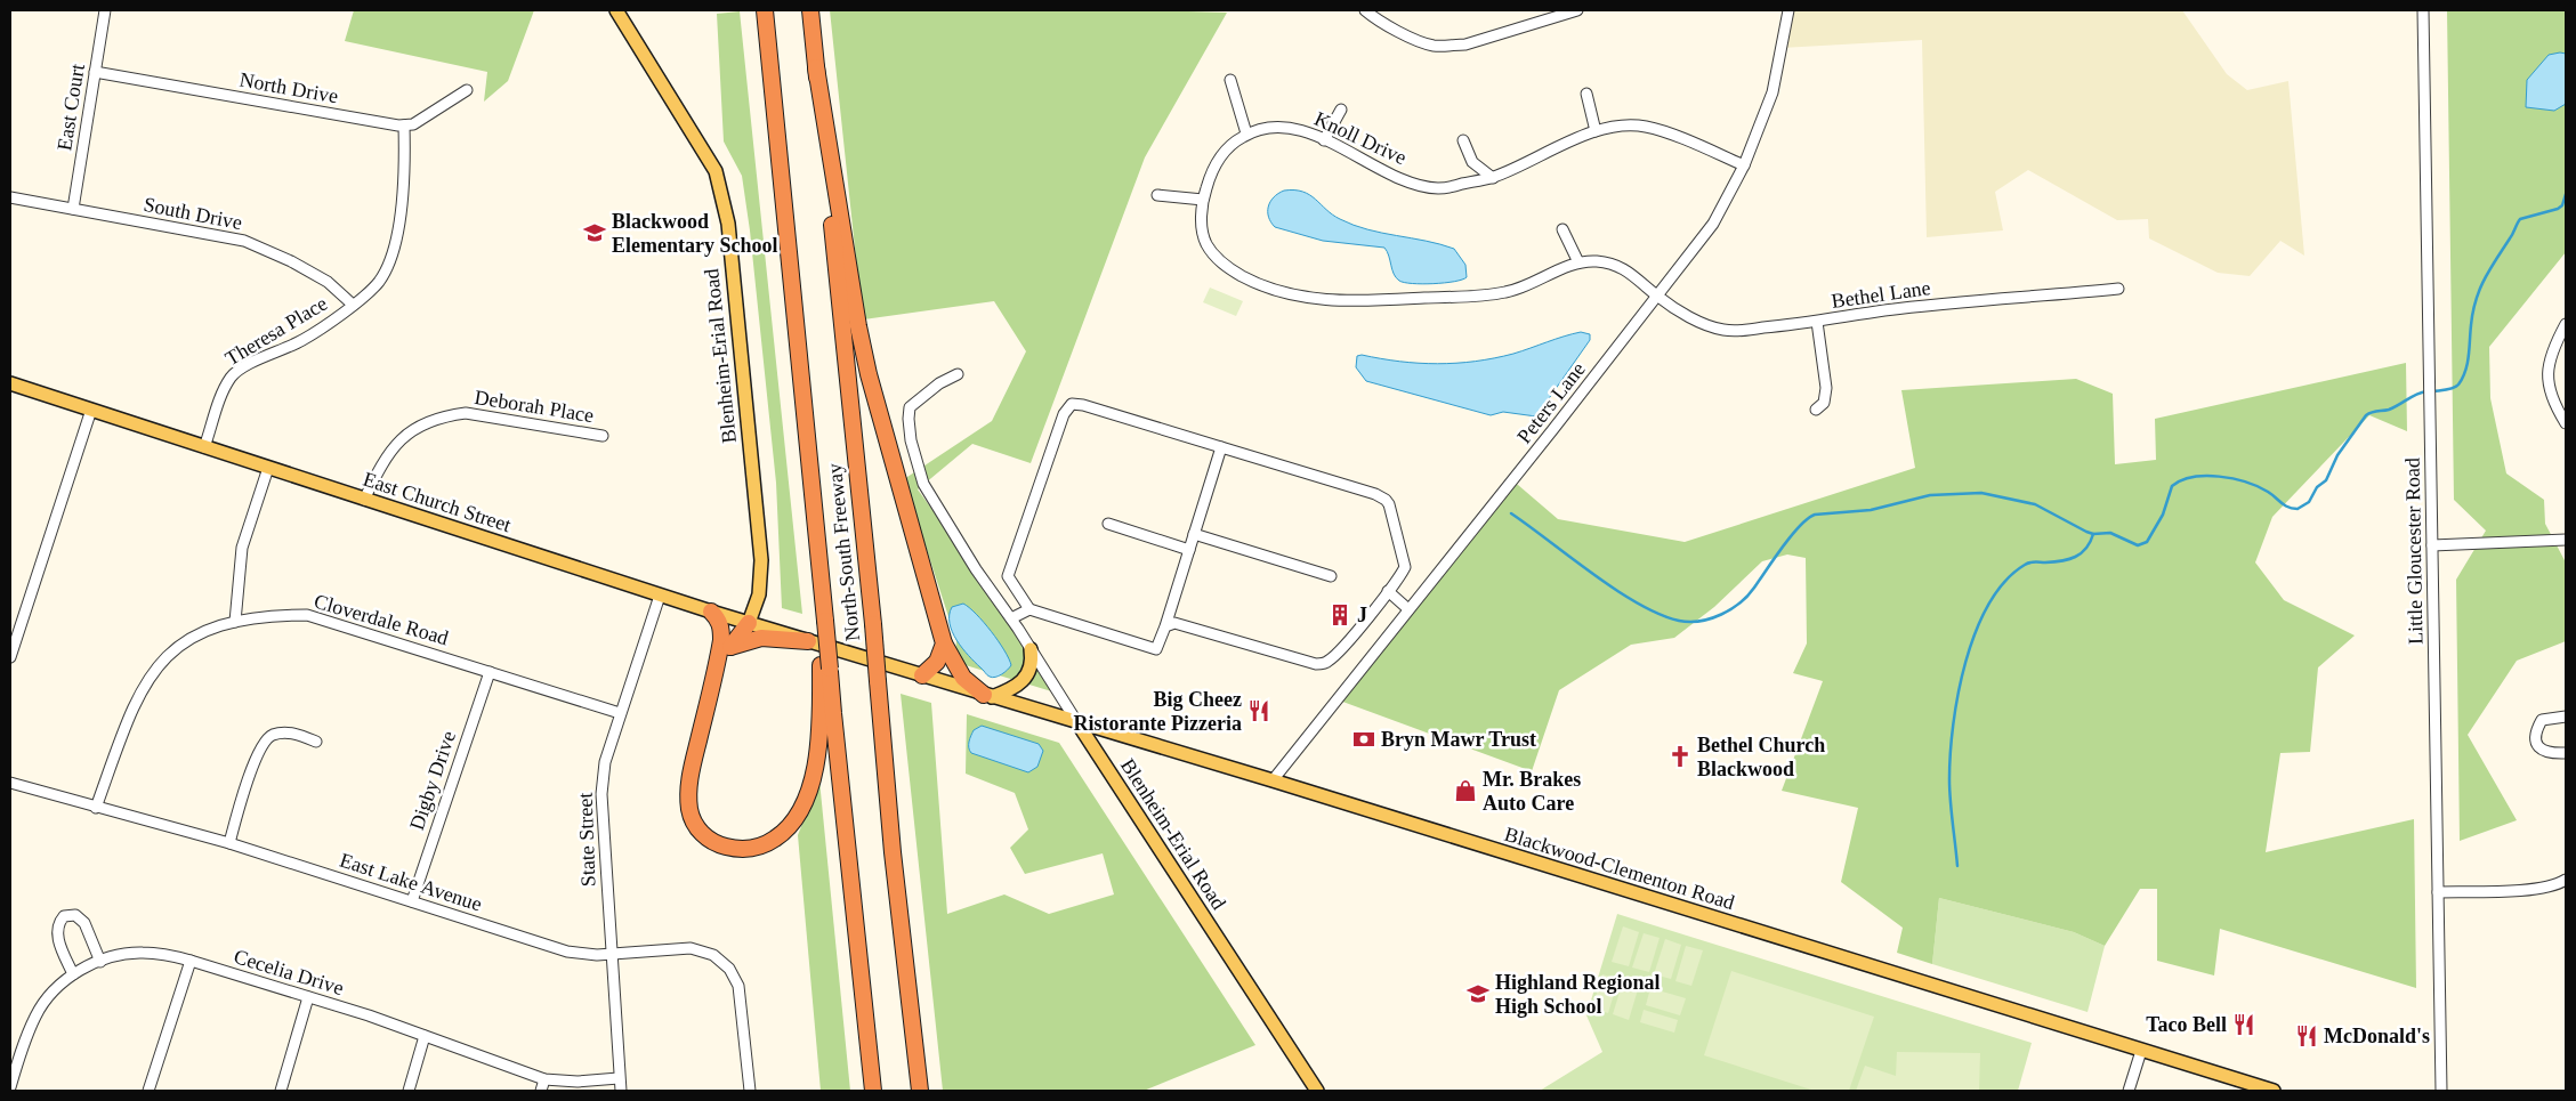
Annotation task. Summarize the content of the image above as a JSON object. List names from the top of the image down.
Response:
{
  "streets": {
    "highway": ["North-South Freeway"],
    "main road": ["Blenheim-Erial Road", "East Church Street", "Blackwood-Clementon Road"],
    "street": [
      "North Drive",
      "East Court",
      "Knoll Drive",
      "South Drive",
      "Bethel Lane",
      "Theresa Place",
      "Peters Lane",
      "Deborah Place",
      "Little Gloucester Road",
      "Cloverdale Road",
      "Digby Drive",
      "State Street",
      "East Lake Avenue",
      "Cecelia Drive"
    ]
  },
  "crossings": [
    ["North Drive", "East Court"],
    ["North Drive", "Theresa Place"],
    ["East Court", "South Drive"],
    ["Knoll Drive", "Bethel Lane"],
    ["Knoll Drive", "Peters Lane"],
    ["South Drive", "Theresa Place"],
    ["Bethel Lane", "Peters Lane"],
    ["Theresa Place", "East Church Street"],
    ["Blenheim-Erial Road", "East Church Street"],
    ["Blenheim-Erial Road", "Blackwood-Clementon Road"],
    ["Peters Lane", "Blackwood-Clementon Road"],
    ["Deborah Place", "East Church Street"],
    ["East Church Street", "State Street"],
    ["East Church Street", "Blackwood-Clementon Road"],
    ["Cloverdale Road", "Digby Drive"],
    ["Cloverdale Road", "State Street"],
    ["Cloverdale Road", "East Lake Avenue"],
    ["Digby Drive", "East Lake Avenue"],
    ["State Street", "East Lake Avenue"],
    ["State Street", "Cecelia Drive"]
  ],
  "places": {
    "school or university": ["Blackwood Elementary School", "Highland Regional High School"],
    "building": ["J"],
    "restaurant": ["Big Cheez Ristorante Pizzeria", "Taco Bell", "McDonald's"],
    "bank": ["Bryn Mawr Trust"],
    "church": ["Bethel Church Blackwood"],
    "shop": ["Mr. Brakes Auto Care"]
  }
}
